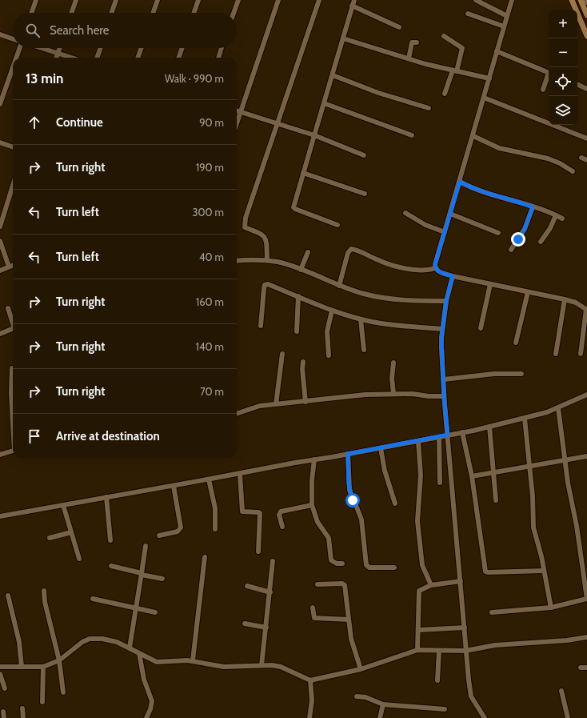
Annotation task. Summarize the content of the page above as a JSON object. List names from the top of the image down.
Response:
{
  "page": {
    "map_buttons": ["+", "−"],
    "search": "Search here",
    "heading": ["13 min", "Walk · 990 m"],
    "list": [
      ["Continue", "90 m"],
      ["Turn right", "190 m"],
      ["Turn left", "300 m"],
      ["Turn left", "40 m"],
      ["Turn right", "160 m"],
      ["Turn right", "140 m"],
      ["Turn right", "70 m"],
      "Arrive at destination"
    ]
  }
}
